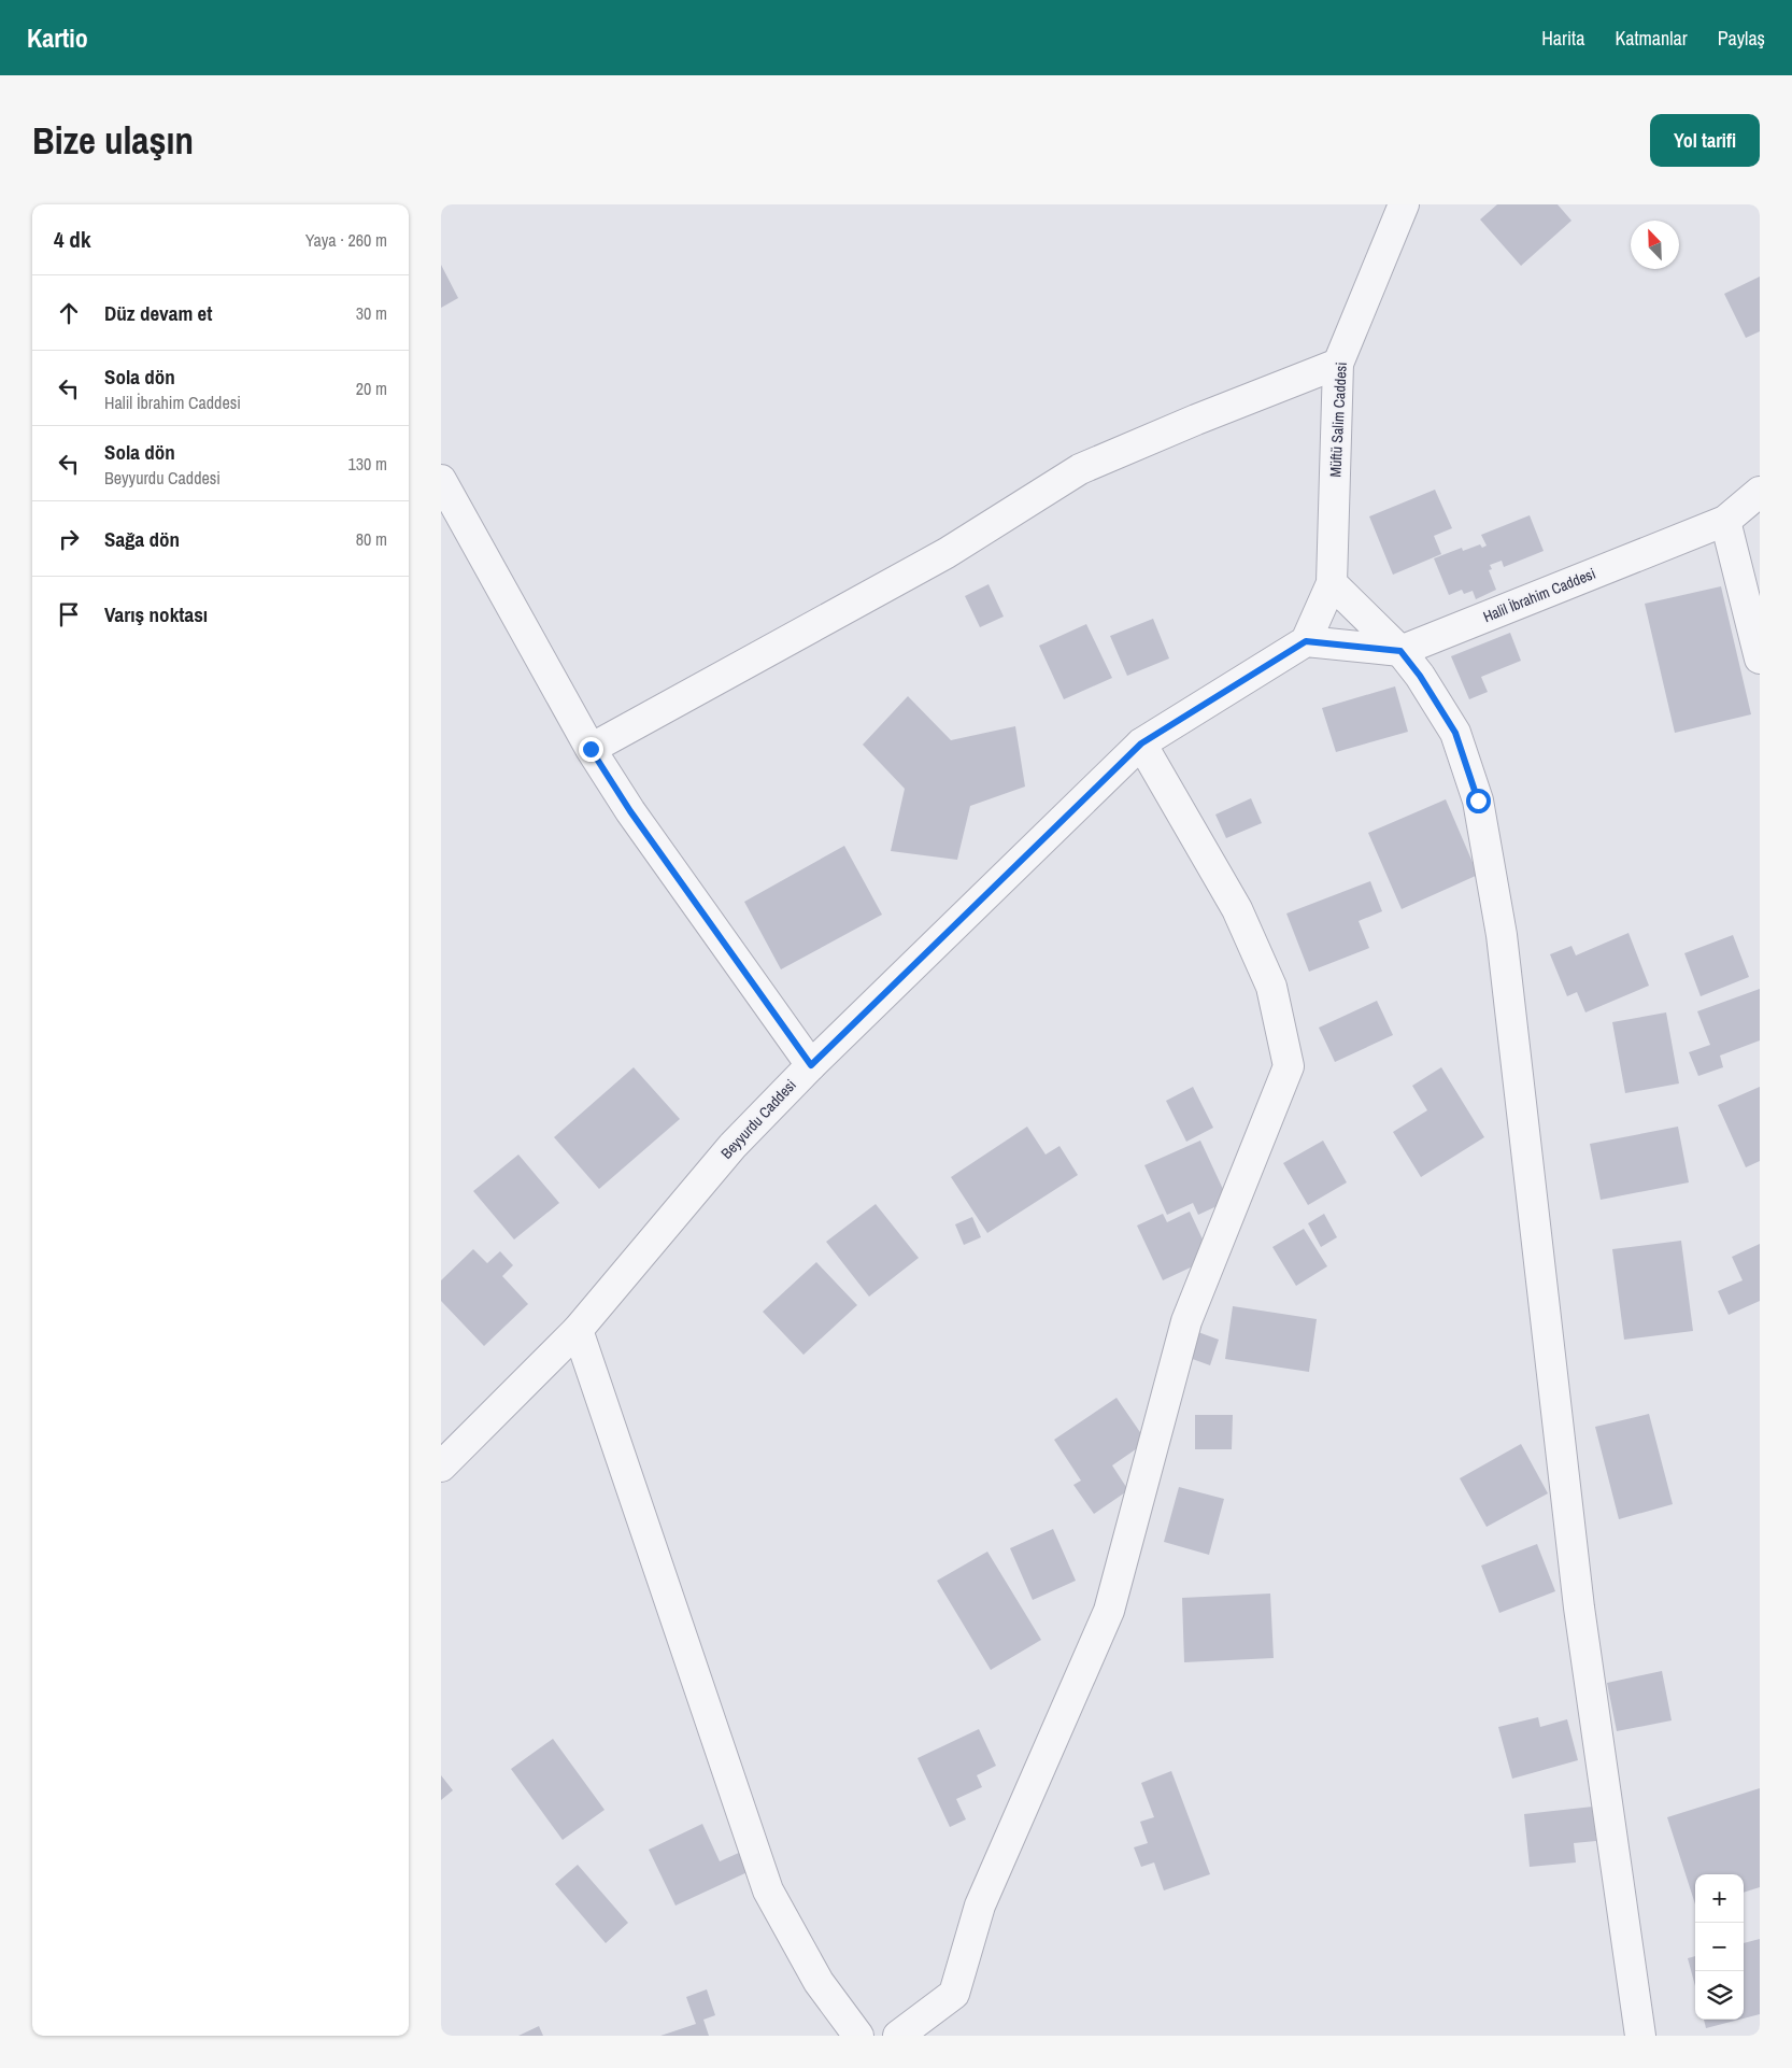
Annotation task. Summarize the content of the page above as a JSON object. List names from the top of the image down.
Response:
{
  "streets": {
    "street": ["Müftü Salim Caddesi", "Halil İbrahim Caddesi", "Beyyurdu Caddesi"]
  },
  "crossings": [
    ["Müftü Salim Caddesi", "Halil İbrahim Caddesi"],
    ["Müftü Salim Caddesi", "Beyyurdu Caddesi"],
    ["Halil İbrahim Caddesi", "Beyyurdu Caddesi"]
  ],
  "north": "top left",
  "page": {
    "header": "Kartio",
    "nav": ["Harita", "Katmanlar", "Paylaş"],
    "buttons": "Yol tarifi",
    "title": "Bize ulaşın",
    "heading": ["4 dk", "Yaya · 260 m"],
    "list": [
      ["Düz devam et", "30 m"],
      ["Sola dön", "Halil İbrahim Caddesi", "20 m"],
      ["Sola dön", "Beyyurdu Caddesi", "130 m"],
      ["Sağa dön", "80 m"],
      "Varış noktası"
    ],
    "map_buttons": ["+", "−"]
  }
}
